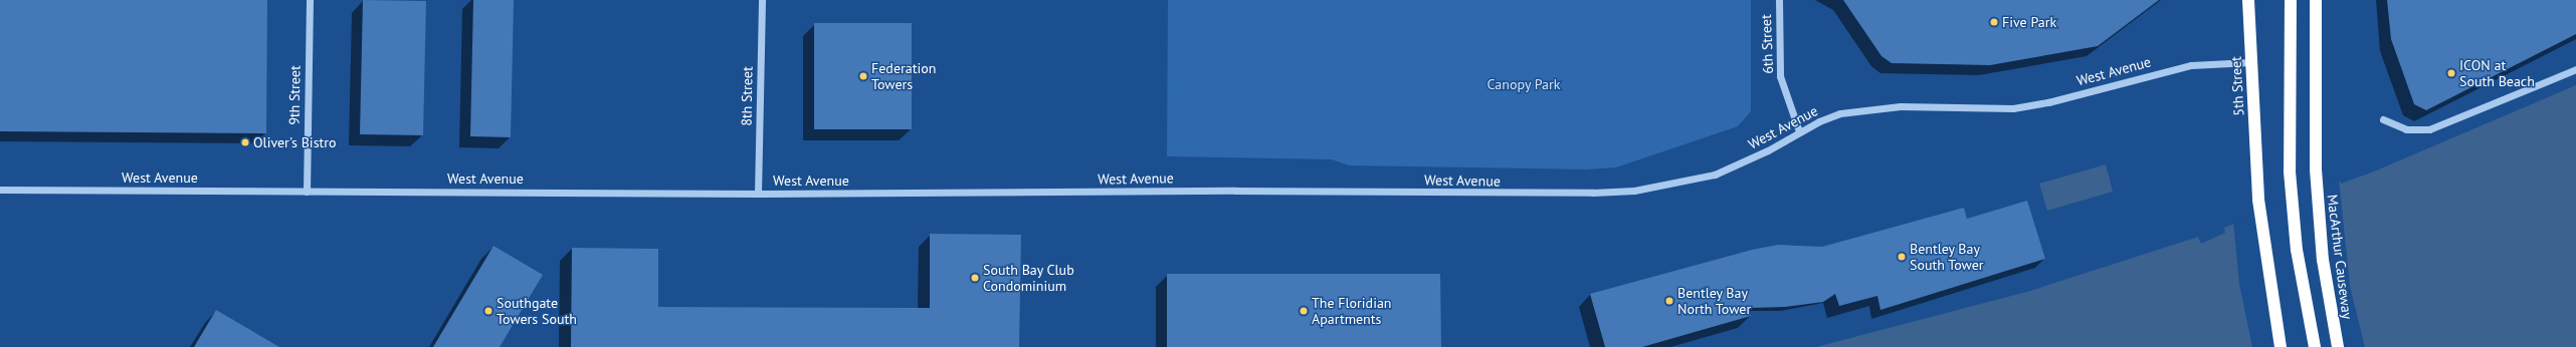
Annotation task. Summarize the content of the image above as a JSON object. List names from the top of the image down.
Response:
{
  "streets": {
    "highway": ["5th Street", "MacArthur Causeway"],
    "street": [
      "6th Street",
      "West Avenue",
      "9th Street",
      "8th Street"
    ]
  },
  "crossings": [
    ["6th Street", "West Avenue"],
    ["West Avenue", "5th Street"],
    ["West Avenue", "9th Street"],
    ["West Avenue", "8th Street"]
  ],
  "parks": ["Canopy Park"],
  "places": [
    "Five Park",
    "ICON at South Beach",
    "Federation Towers",
    "Oliver's Bistro",
    "Bentley Bay South Tower",
    "South Bay Club Condominium",
    "Bentley Bay North Tower",
    "Southgate Towers South",
    "The Floridian Apartments"
  ]
}
